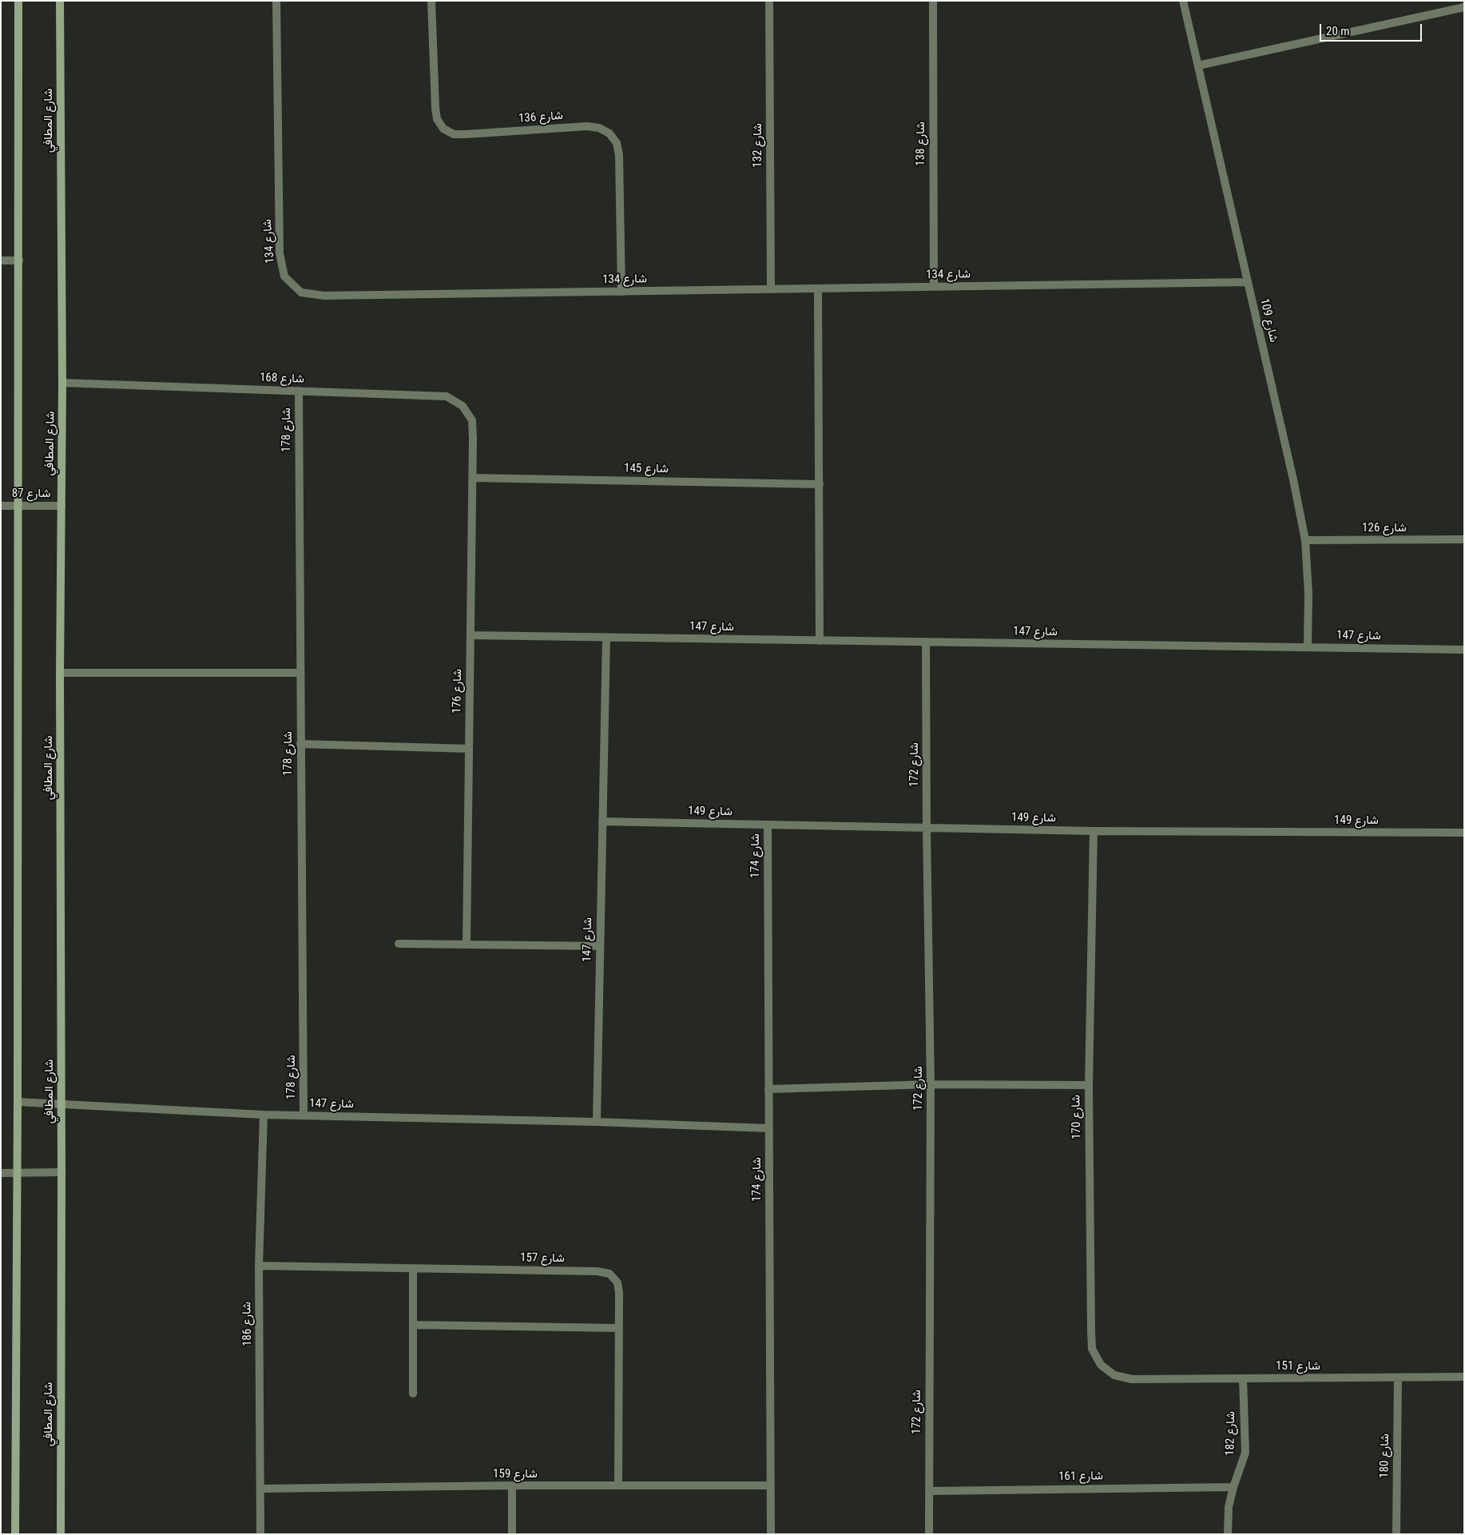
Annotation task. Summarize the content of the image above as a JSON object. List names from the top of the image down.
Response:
{
  "streets": {
    "street": [
      "شارع 136",
      "شارع المطافي",
      "شارع 138",
      "شارع 132",
      "شارع 134",
      "شارع 109",
      "شارع 168",
      "شارع 178",
      "شارع 145",
      "شارع 87",
      "شارع 126",
      "شارع 147",
      "شارع 176",
      "شارع 172",
      "شارع 149",
      "شارع 174",
      "شارع 170",
      "شارع 157",
      "شارع 186",
      "شارع 151",
      "شارع 182",
      "شارع 180",
      "شارع 159",
      "شارع 161"
    ]
  },
  "crossings": [
    ["شارع 136", "شارع 134"],
    ["شارع المطافي", "شارع 168"],
    ["شارع المطافي", "شارع 87"],
    ["شارع المطافي", "شارع 147"],
    ["شارع 138", "شارع 134"],
    ["شارع 132", "شارع 134"],
    ["شارع 134", "شارع 109"],
    ["شارع 109", "شارع 126"],
    ["شارع 109", "شارع 147"],
    ["شارع 168", "شارع 178"],
    ["شارع 168", "شارع 176"],
    ["شارع 178", "شارع 147"],
    ["شارع 145", "شارع 176"],
    ["شارع 147", "شارع 176"],
    ["شارع 147", "شارع 172"],
    ["شارع 147", "شارع 149"],
    ["شارع 147", "شارع 174"],
    ["شارع 147", "شارع 186"],
    ["شارع 172", "شارع 149"],
    ["شارع 172", "شارع 161"],
    ["شارع 149", "شارع 174"],
    ["شارع 149", "شارع 170"],
    ["شارع 174", "شارع 159"],
    ["شارع 170", "شارع 151"],
    ["شارع 157", "شارع 186"],
    ["شارع 157", "شارع 159"],
    ["شارع 186", "شارع 159"],
    ["شارع 151", "شارع 182"],
    ["شارع 151", "شارع 180"],
    ["شارع 182", "شارع 161"]
  ],
  "scale_bar": "20 m"
}
